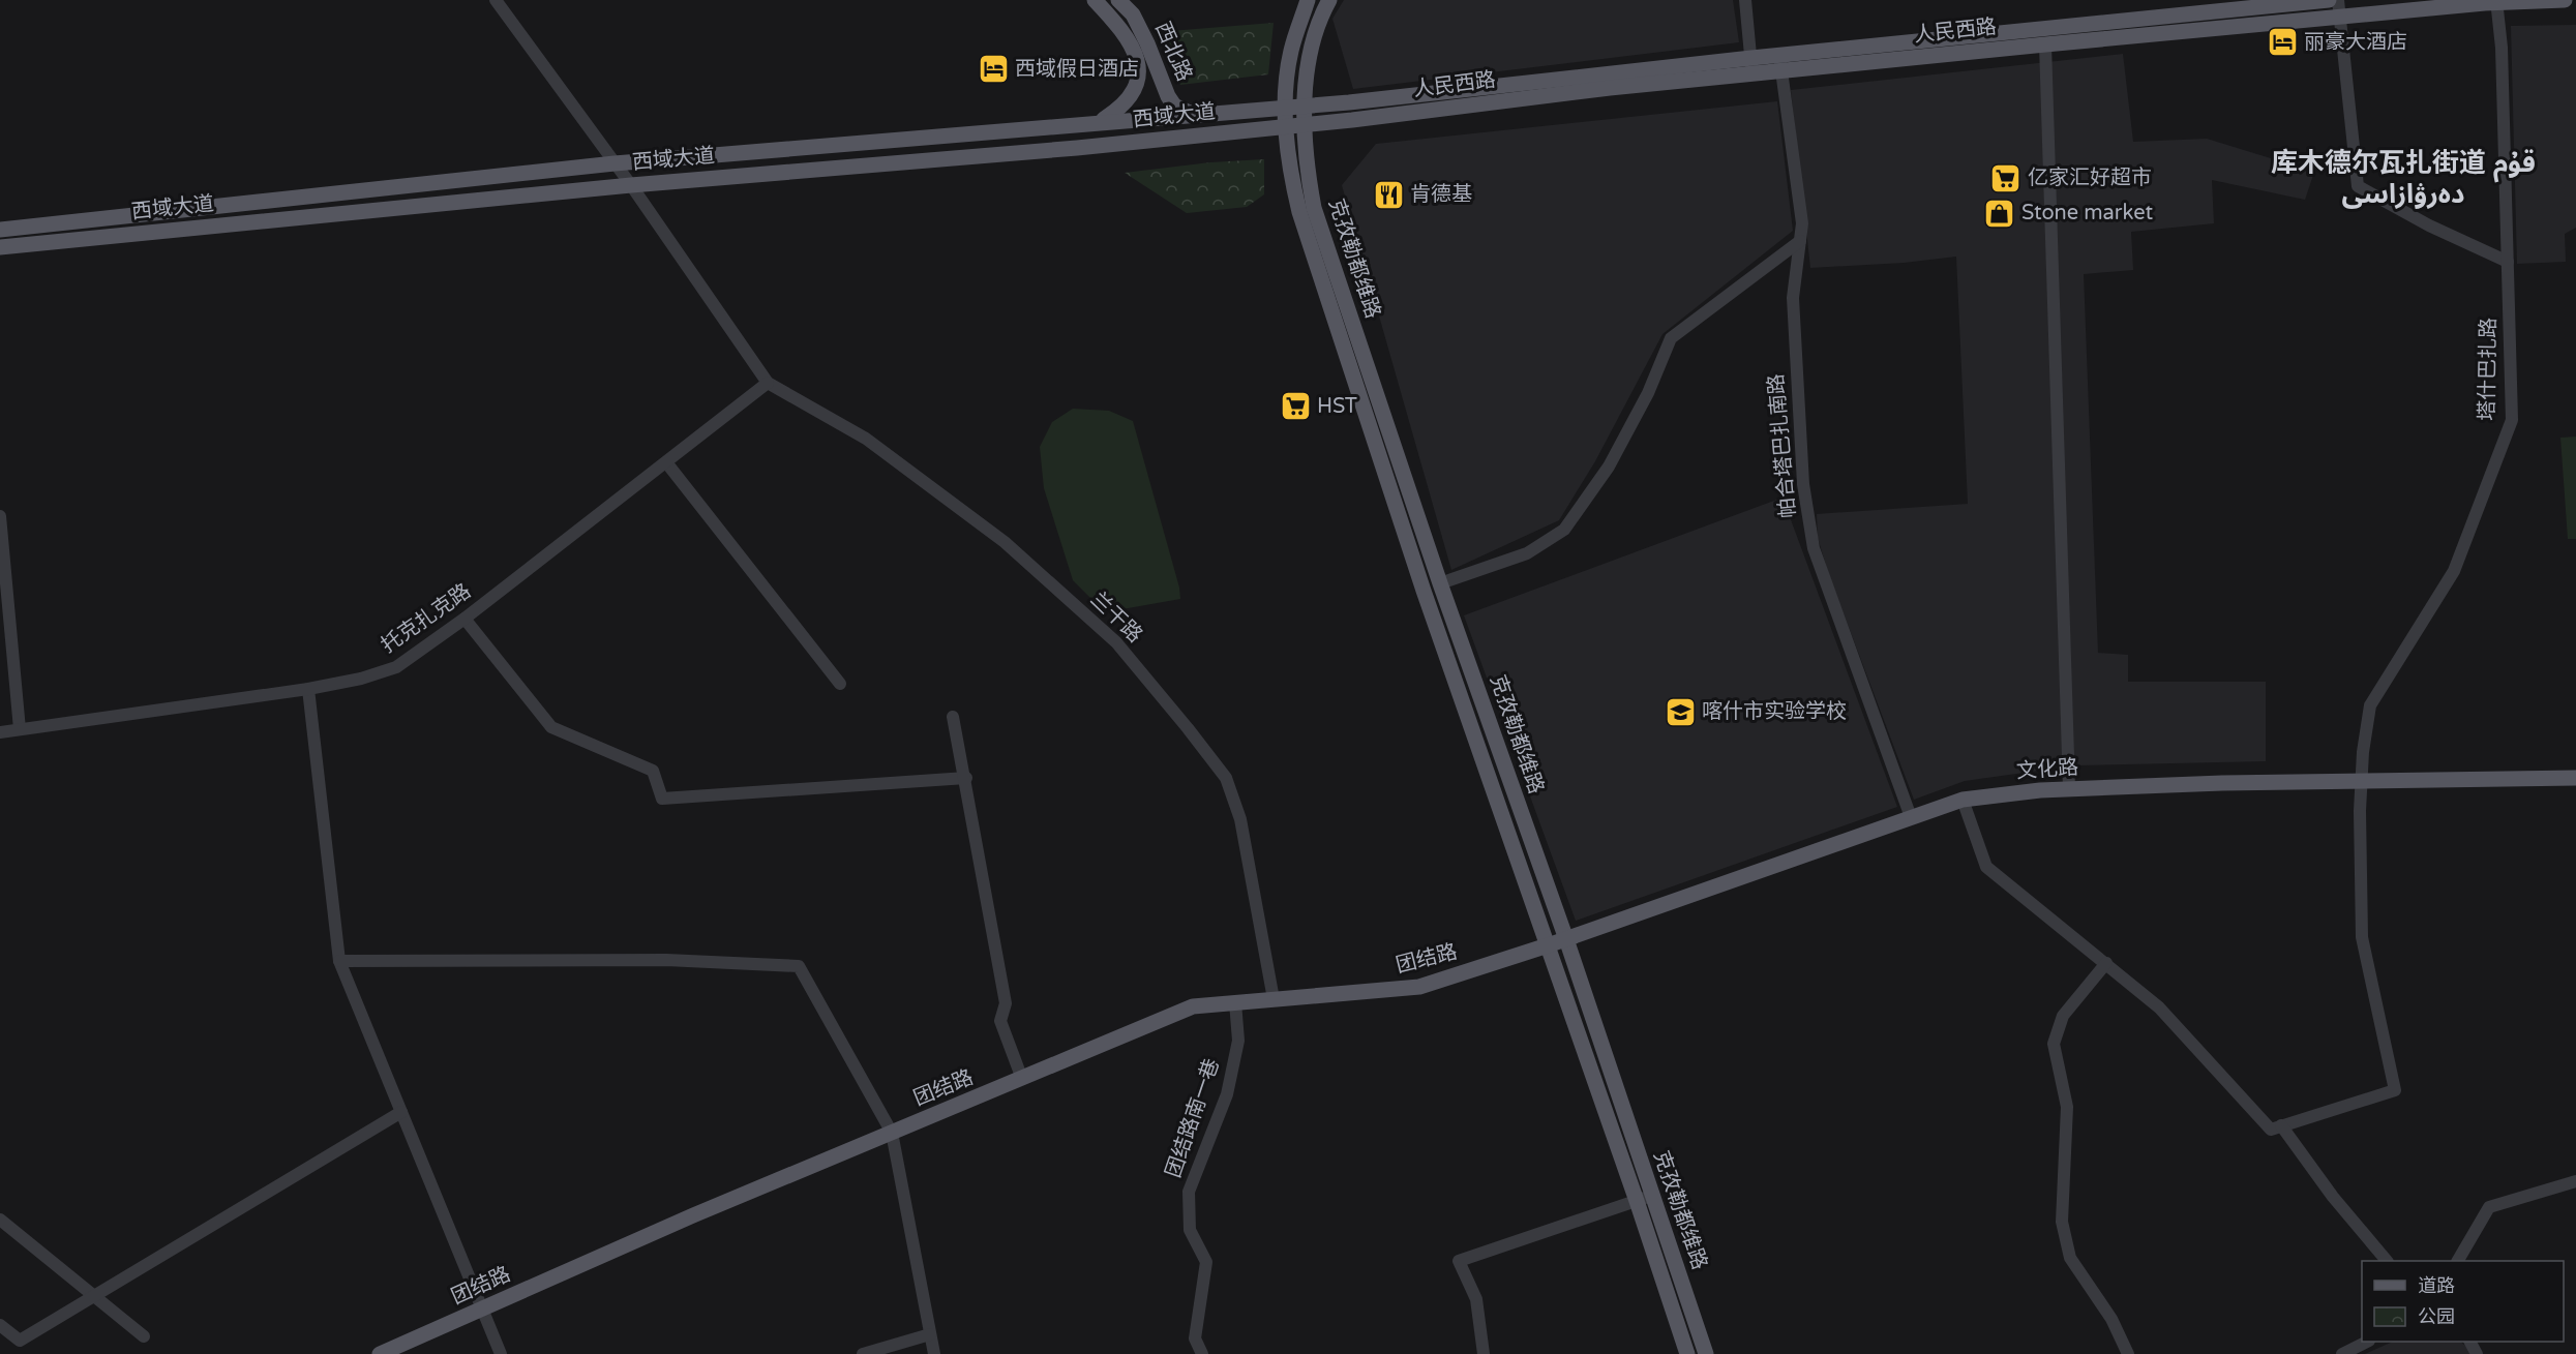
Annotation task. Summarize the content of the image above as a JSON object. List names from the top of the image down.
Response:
{
  "streets": {
    "main road": [
      "人民西路",
      "西北路",
      "西域大道",
      "克孜勒都维路",
      "文化路",
      "团结路"
    ],
    "street": [
      "塔什巴扎路",
      "帕合塔巴扎南路",
      "兰干路",
      "托克扎克路",
      "团结路南一巷"
    ]
  },
  "crossings": [
    ["人民西路", "西域大道"],
    ["人民西路", "塔什巴扎路"],
    ["人民西路", "帕合塔巴扎南路"],
    ["西北路", "西域大道"],
    ["西域大道", "克孜勒都维路"],
    ["克孜勒都维路", "文化路"],
    ["克孜勒都维路", "团结路"],
    ["塔什巴扎路", "文化路"],
    ["帕合塔巴扎南路", "文化路"],
    ["兰干路", "托克扎克路"],
    ["兰干路", "团结路"],
    ["文化路", "团结路"],
    ["团结路", "团结路南一巷"]
  ],
  "districts": ["库木德尔瓦扎街道 قۇم دەرۋازاسى"],
  "places": {
    "hotel": ["丽豪大酒店", "西域假日酒店"],
    "supermarket": ["亿家汇好超市", "HST"],
    "restaurant": ["肯德基"],
    "shop": ["Stone market"],
    "school or university": ["喀什市实验学校"]
  },
  "legend": ["道路", "公园"]
}
